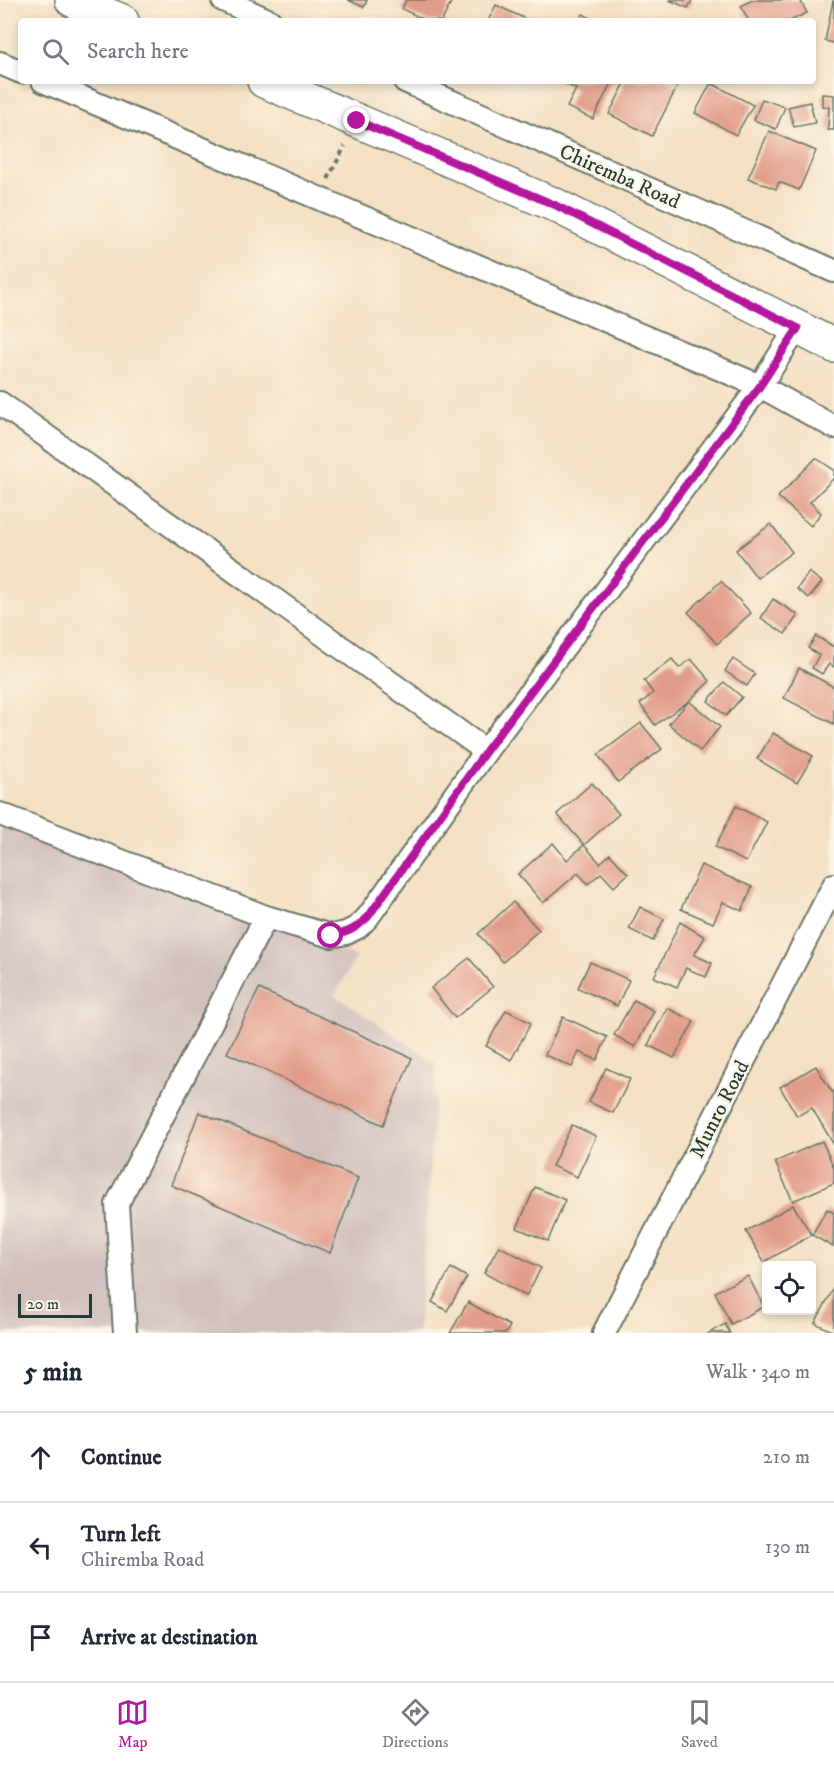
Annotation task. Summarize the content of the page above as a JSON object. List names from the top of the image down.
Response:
{
  "streets": {
    "street": ["Chiremba Road", "Munro Road"]
  },
  "scale_bar": "20 m",
  "page": {
    "search": "Search here",
    "scale": "20 m",
    "heading": ["5 min", "Walk · 340 m"],
    "list": [
      ["Continue", "210 m"],
      ["Turn left", "Chiremba Road", "130 m"],
      "Arrive at destination"
    ],
    "nav": ["Map", "Directions", "Saved"]
  }
}
